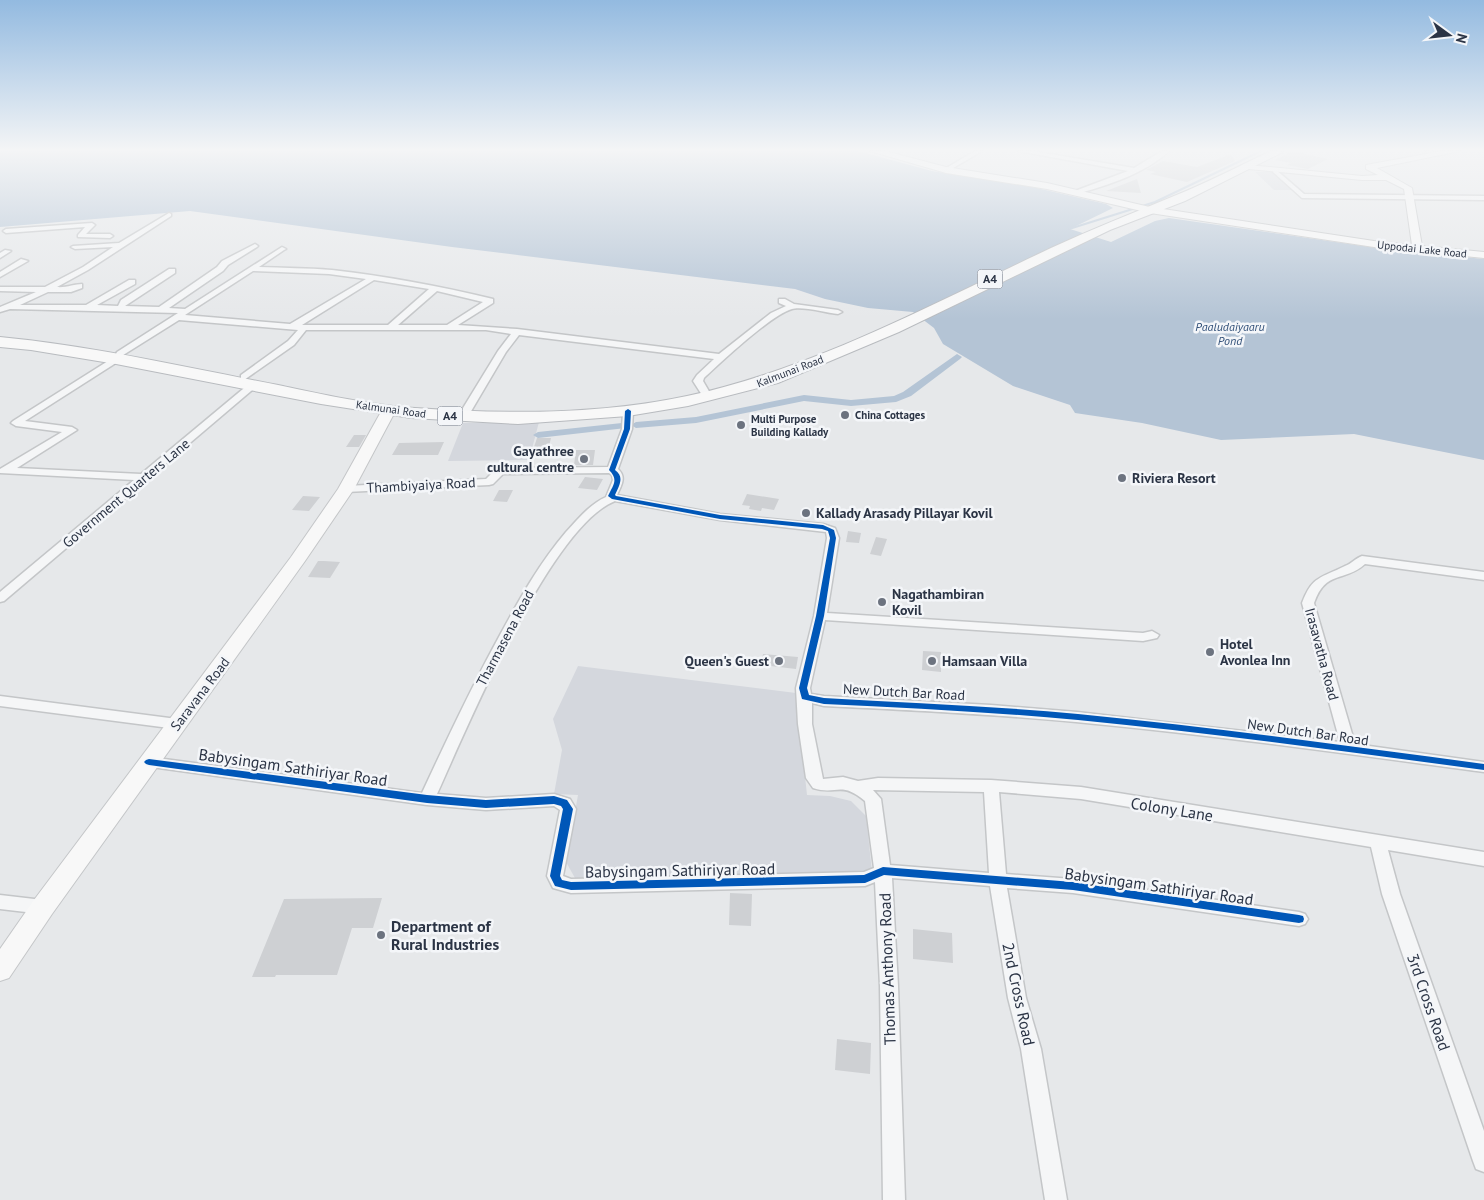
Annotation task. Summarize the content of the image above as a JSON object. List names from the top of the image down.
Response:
{
  "streets": {
    "highway": ["A4", "Kalmunai Road"],
    "street": [
      "Uppodai Lake Road",
      "Thambiyaiya Road",
      "Government Quarters Lane",
      "Tharmasena Road",
      "Irasavatha Road",
      "New Dutch Bar Road",
      "Saravana Road",
      "Babysingam Sathiriyar Road",
      "Colony Lane",
      "Thomas Anthony Road",
      "2nd Cross Road",
      "3rd Cross Road"
    ]
  },
  "crossings": [
    ["Uppodai Lake Road", "A4"],
    ["A4", "Kalmunai Road"],
    ["Kalmunai Road", "Government Quarters Lane"],
    ["Kalmunai Road", "Saravana Road"],
    ["Thambiyaiya Road", "Saravana Road"],
    ["Tharmasena Road", "Babysingam Sathiriyar Road"],
    ["Irasavatha Road", "New Dutch Bar Road"],
    ["Saravana Road", "Babysingam Sathiriyar Road"],
    ["Babysingam Sathiriyar Road", "Thomas Anthony Road"],
    ["Babysingam Sathiriyar Road", "2nd Cross Road"],
    ["Colony Lane", "Thomas Anthony Road"],
    ["Colony Lane", "2nd Cross Road"],
    ["Colony Lane", "3rd Cross Road"]
  ],
  "water": ["Paaludaiyaaru Pond"],
  "places": [
    "China Cottages",
    "Multi Purpose Building Kallady",
    "Gayathree cultural centre",
    "Riviera Resort",
    "Kallady Arasady Pillayar Kovil",
    "Nagathambiran Kovil",
    "Hotel Avonlea Inn",
    "Queen's Guest",
    "Hamsaan Villa",
    "Department of Rural Industries"
  ],
  "north": "right"
}
